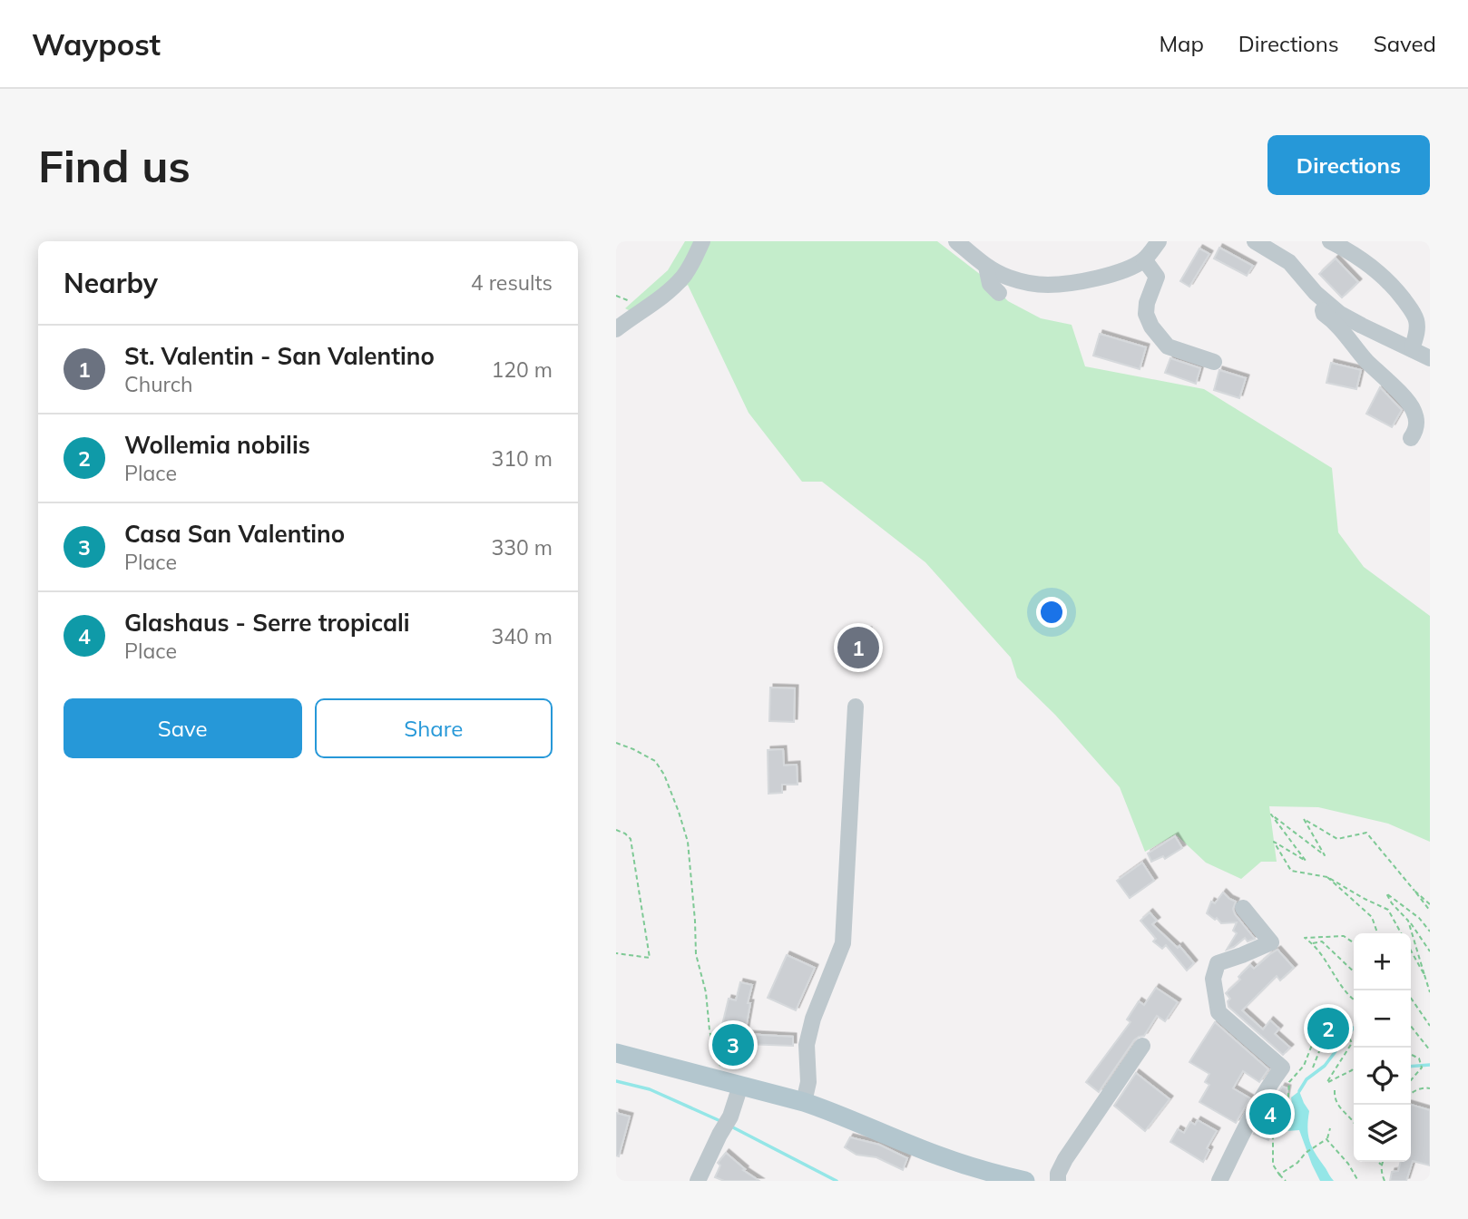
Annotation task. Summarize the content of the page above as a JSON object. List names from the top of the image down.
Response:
{
  "page": {
    "header": "Waypost",
    "nav": ["Map", "Directions", "Saved"],
    "buttons": [
      "Directions",
      ["Save", "Share"]
    ],
    "title": "Find us",
    "heading": ["Nearby", "4 results"],
    "list": [
      {
        "mark": "1",
        "name": "St. Valentin - San Valentino",
        "note": "Church",
        "value": "120 m"
      },
      {
        "mark": "2",
        "name": "Wollemia nobilis",
        "note": "Place",
        "value": "310 m"
      },
      {
        "mark": "3",
        "name": "Casa San Valentino",
        "note": "Place",
        "value": "330 m"
      },
      {
        "mark": "4",
        "name": "Glashaus - Serre tropicali",
        "note": "Place",
        "value": "340 m"
      }
    ],
    "pins": [
      "1",
      "2",
      "3",
      "4"
    ],
    "map_buttons": ["+", "−"]
  }
}
